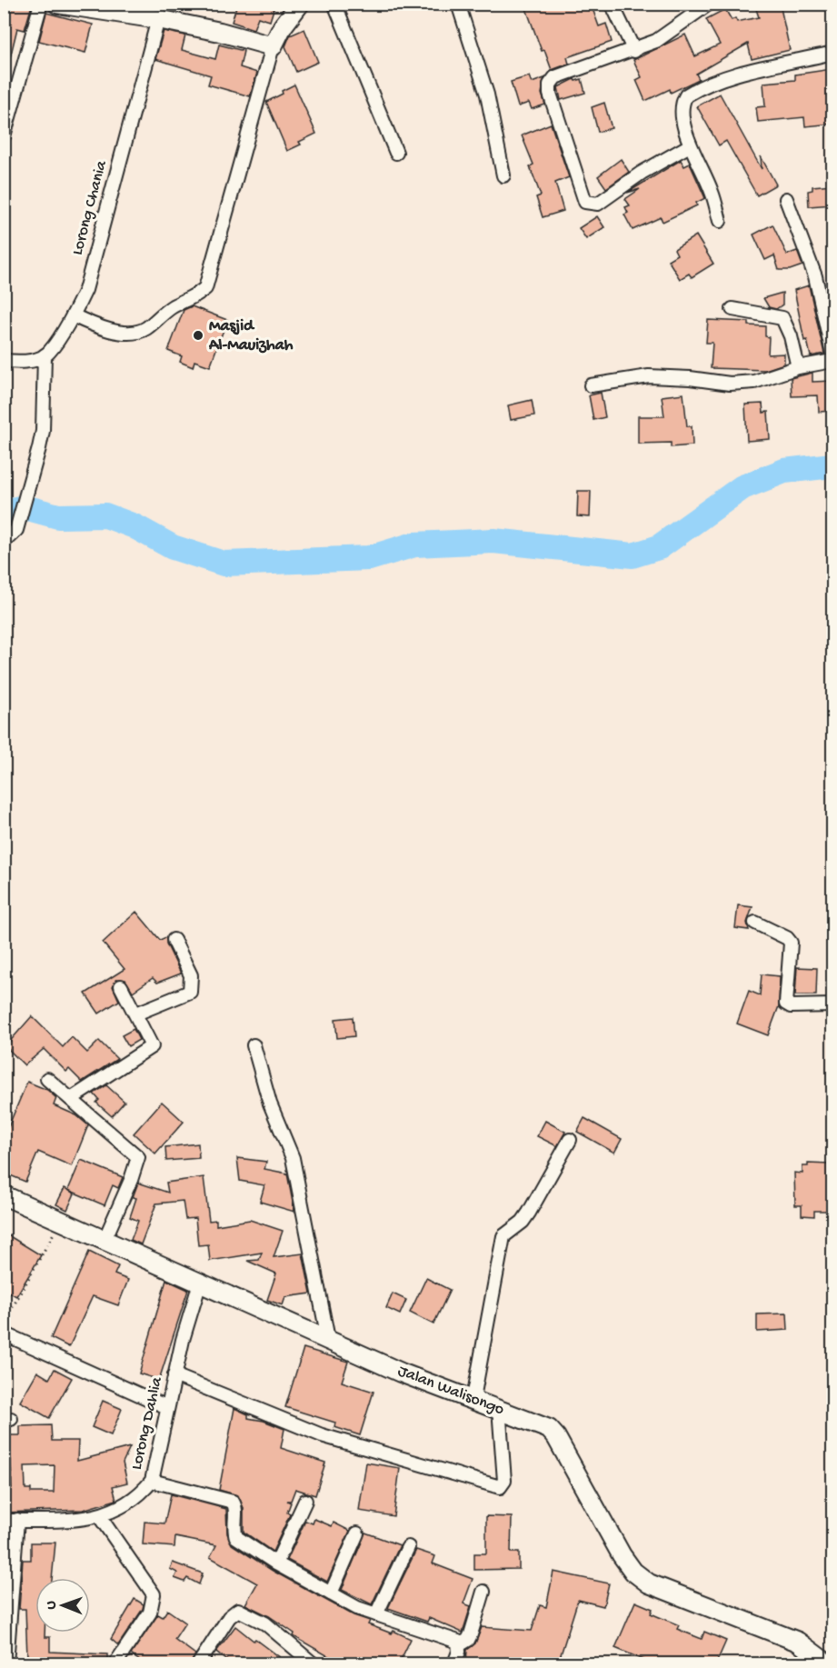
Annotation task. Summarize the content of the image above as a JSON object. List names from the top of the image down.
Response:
{
  "streets": {
    "street": ["Lorong Chania", "Jalan Walisongo", "Lorong Dahlia"]
  },
  "crossings": [
    ["Jalan Walisongo", "Lorong Dahlia"]
  ],
  "places": ["Masjid Al-Mauizhah"],
  "north": "left"
}
